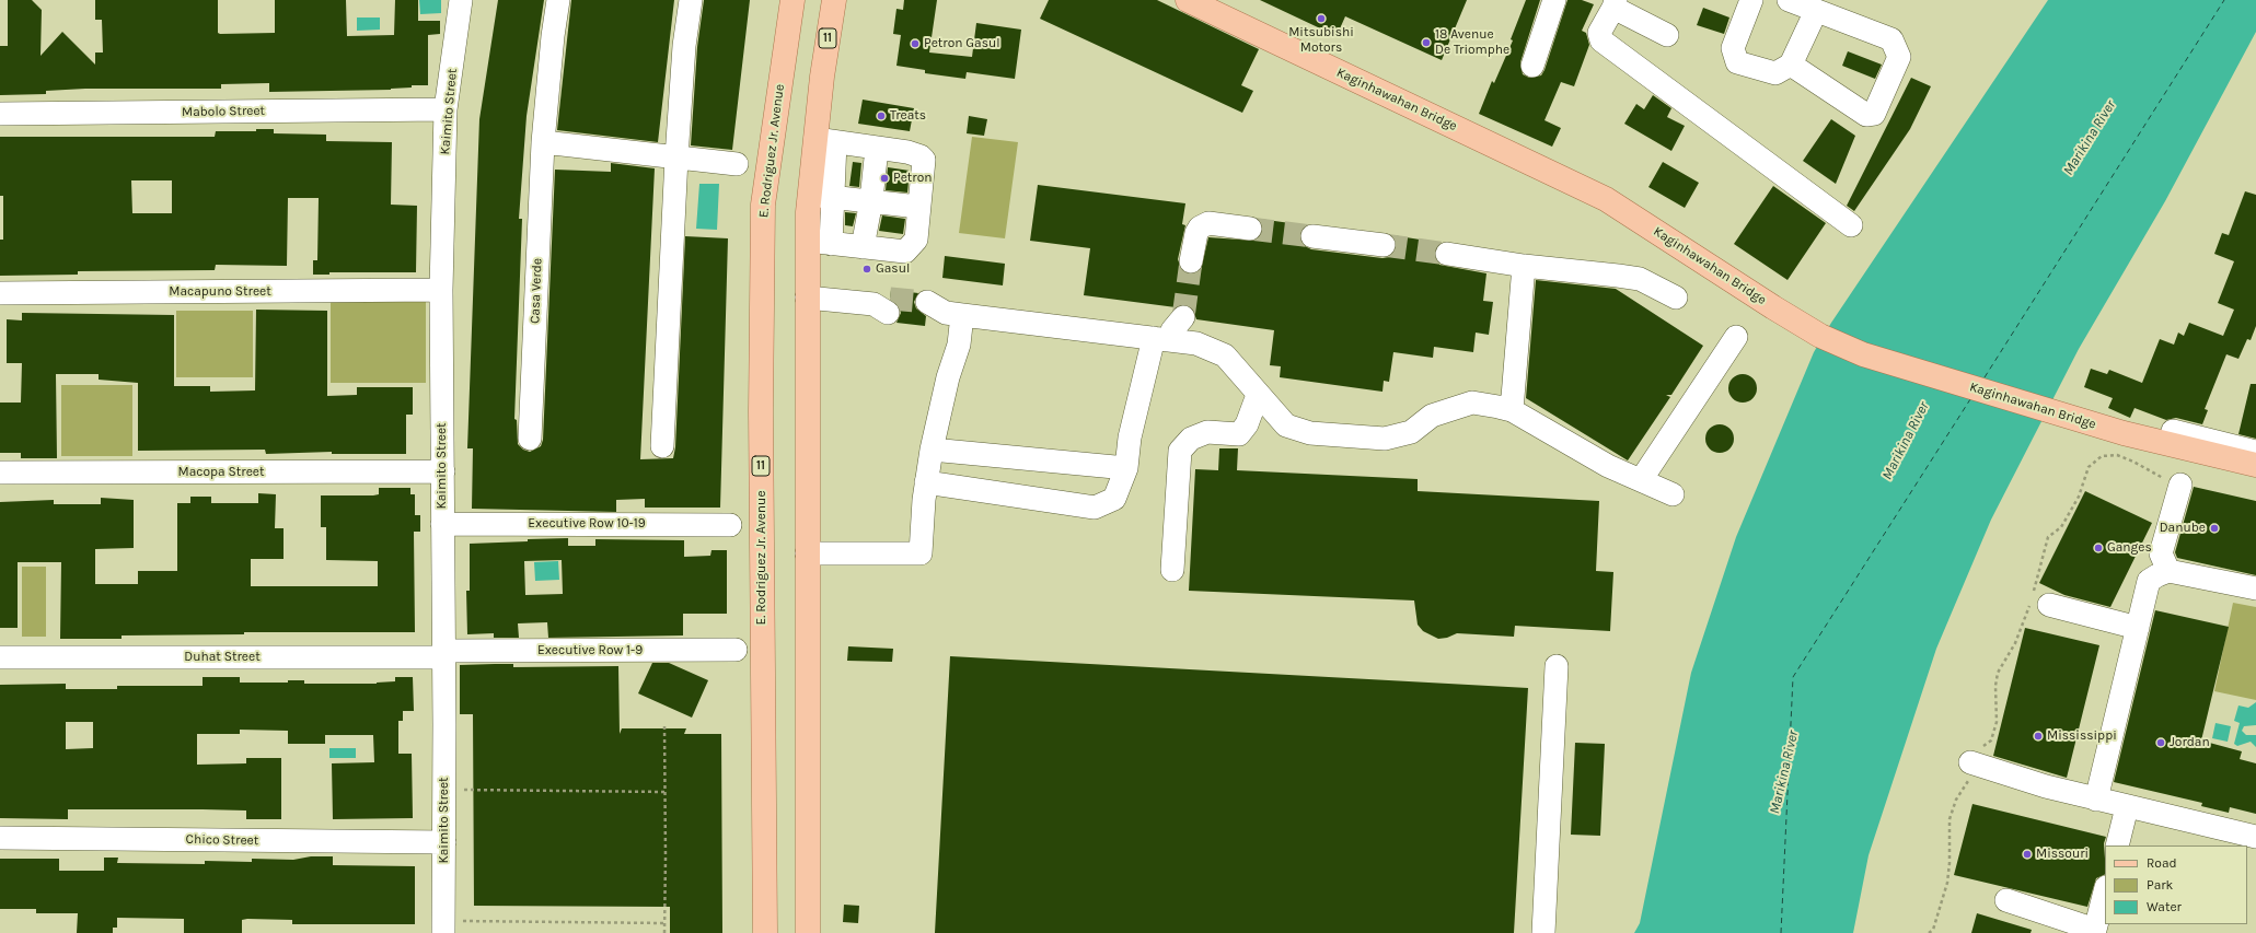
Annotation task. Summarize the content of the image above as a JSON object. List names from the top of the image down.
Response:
{
  "streets": {
    "main road": ["11", "Kaginhawahan Bridge", "E. Rodriguez Jr. Avenue"],
    "street": [
      "Mabolo Street",
      "Kaimito Street",
      "Casa Verde",
      "Macapuno Street",
      "Macopa Street",
      "Executive Row 10-19",
      "Executive Row 1-9",
      "Duhat Street",
      "Chico Street"
    ]
  },
  "crossings": [
    ["Mabolo Street", "Kaimito Street"],
    ["Kaimito Street", "Macapuno Street"],
    ["Kaimito Street", "Macopa Street"],
    ["Kaimito Street", "Executive Row 10-19"],
    ["Kaimito Street", "Executive Row 1-9"],
    ["Kaimito Street", "Duhat Street"],
    ["Kaimito Street", "Chico Street"],
    ["Executive Row 1-9", "Duhat Street"]
  ],
  "water": ["Marikina River"],
  "places": [
    "Mitsubishi Motors",
    "18 Avenue De Triomphe",
    "Petron Gasul",
    "Treats",
    "Petron",
    "Gasul",
    "Danube",
    "Ganges",
    "Mississippi",
    "Jordan",
    "Missouri"
  ],
  "legend": ["Road", "Park", "Water"]
}
